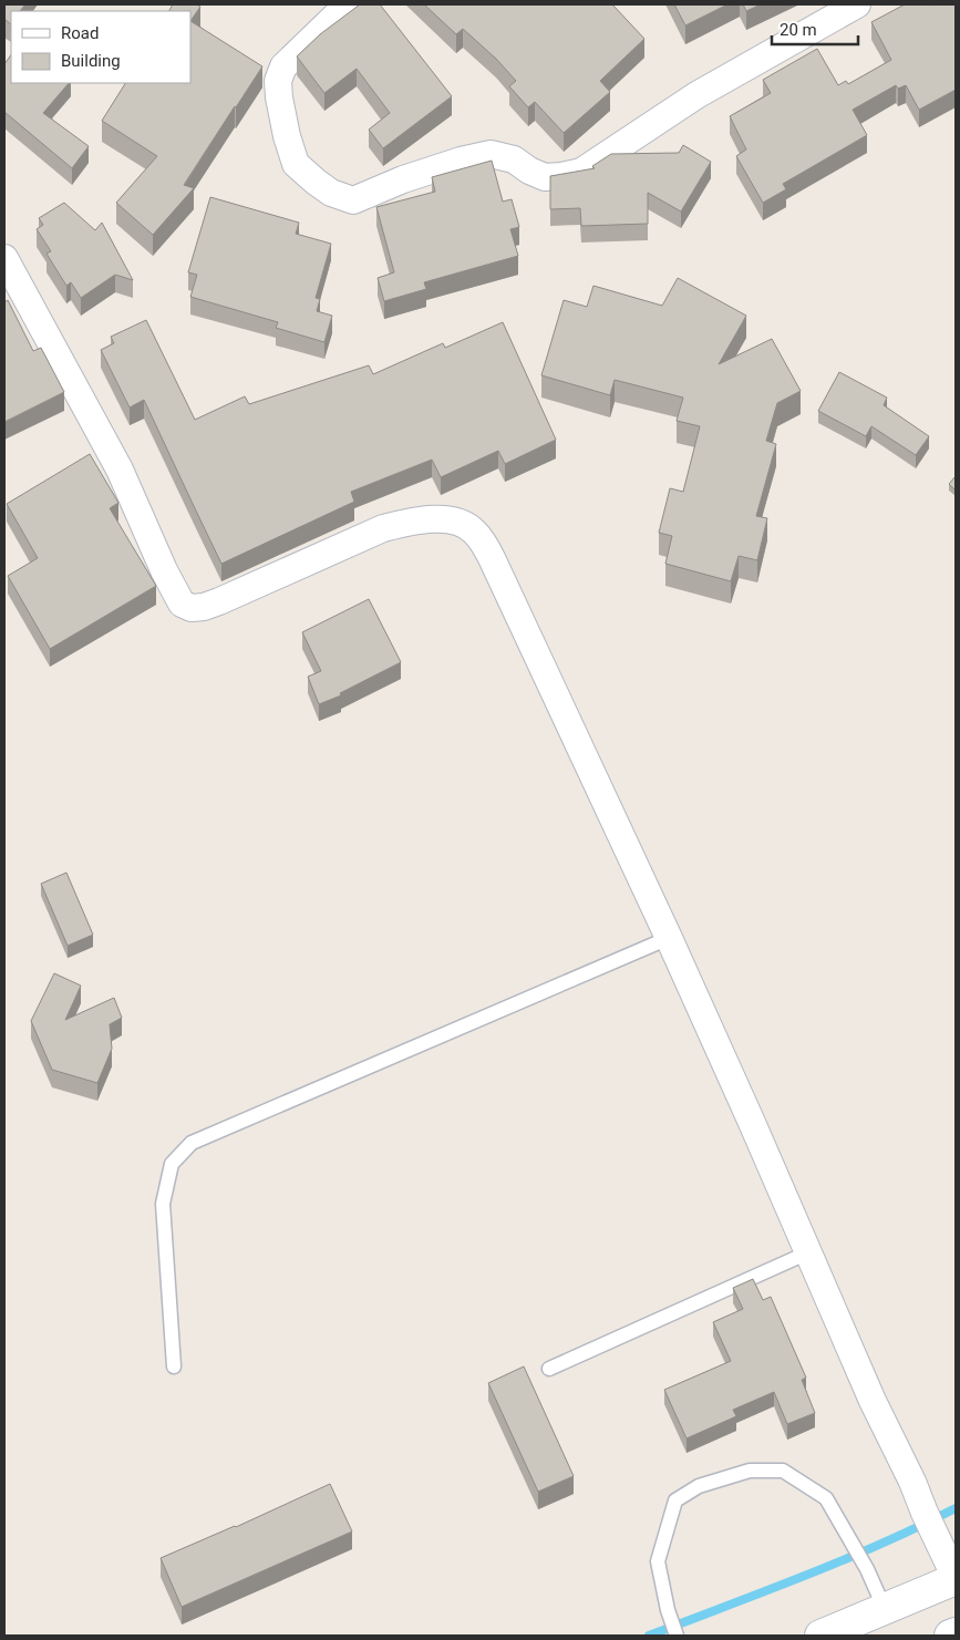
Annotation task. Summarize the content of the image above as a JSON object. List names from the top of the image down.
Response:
{
  "legend": ["Road", "Building"],
  "scale_bar": "20 m"
}
